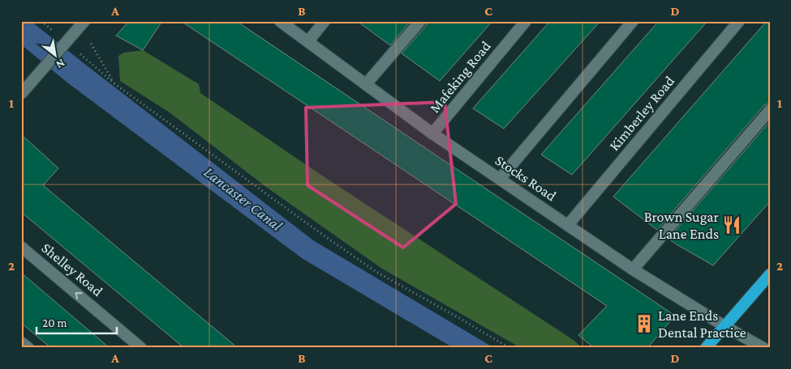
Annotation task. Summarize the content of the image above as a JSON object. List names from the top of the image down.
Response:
{
  "streets": {
    "street": [
      "Mafeking Road",
      "Kimberley Road",
      "Stocks Road",
      "Shelley Road"
    ]
  },
  "crossings": [
    ["Mafeking Road", "Stocks Road"],
    ["Kimberley Road", "Stocks Road"]
  ],
  "one_way": ["Shelley Road"],
  "water": ["Lancaster Canal"],
  "places": {
    "restaurant": ["Brown Sugar Lane Ends"],
    "building": ["Lane Ends Dental Practice"]
  },
  "scale_bar": "20 m",
  "north": "bottom right",
  "grid": {
    "columns": [
      "A",
      "B",
      "C",
      "D"
    ],
    "rows": ["1", "2"]
  }
}
